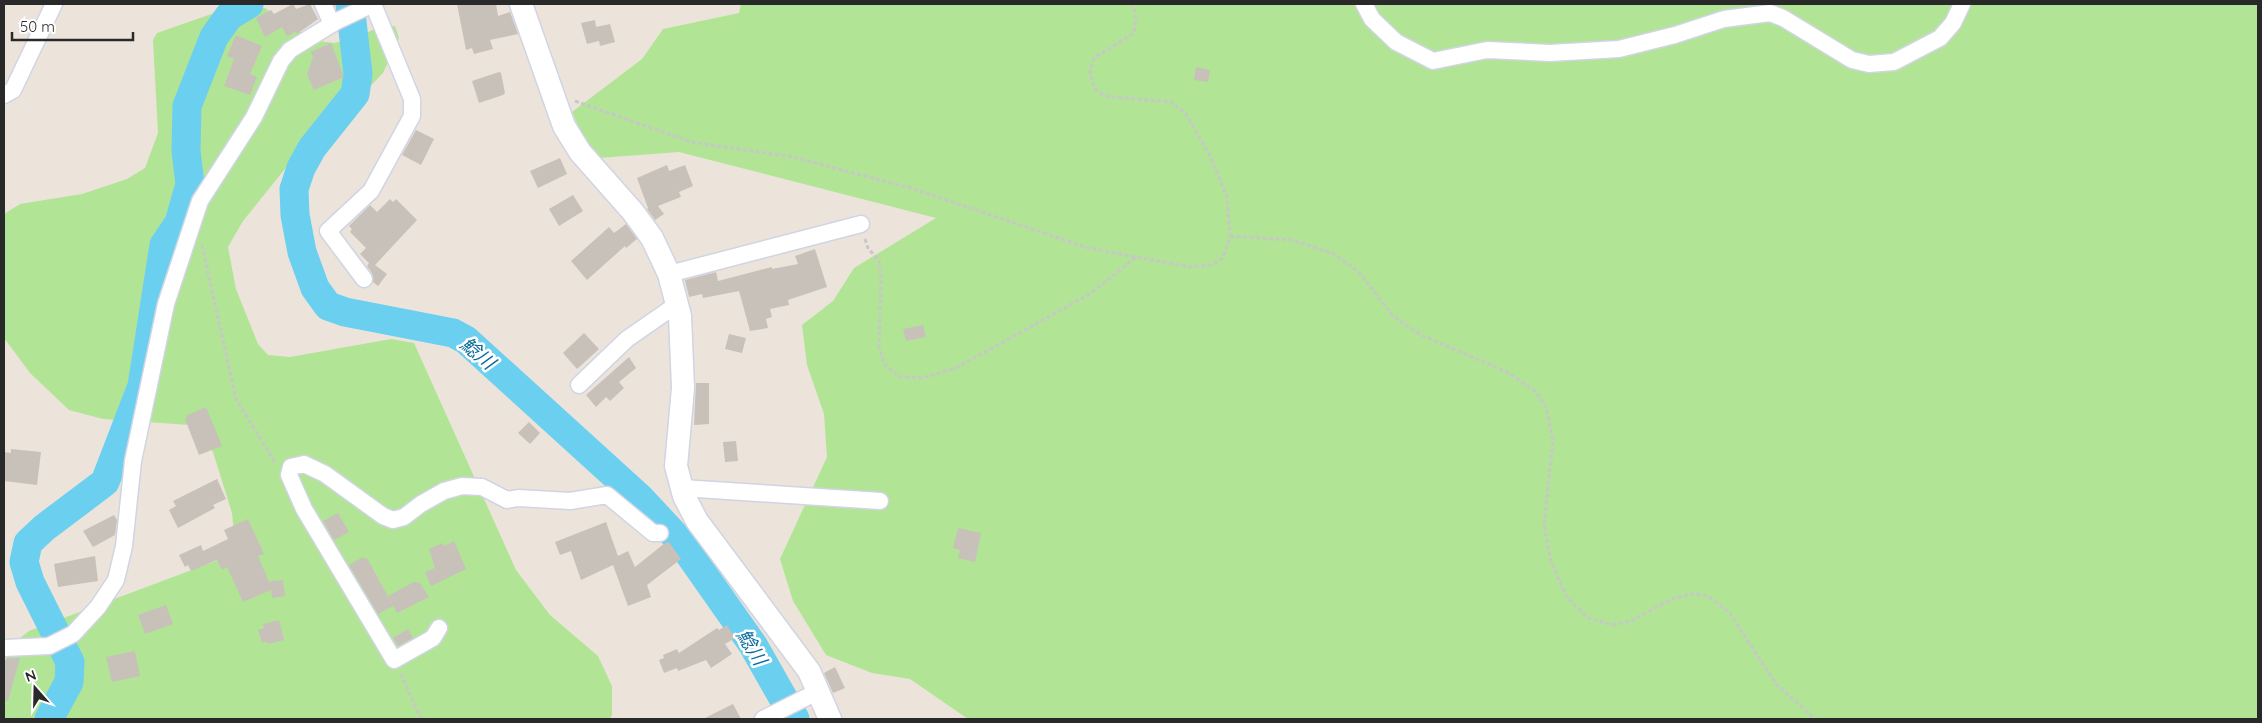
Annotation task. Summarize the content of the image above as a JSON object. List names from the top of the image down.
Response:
{
  "water": ["鯰川"],
  "scale_bar": "50 m",
  "north": "top"
}
